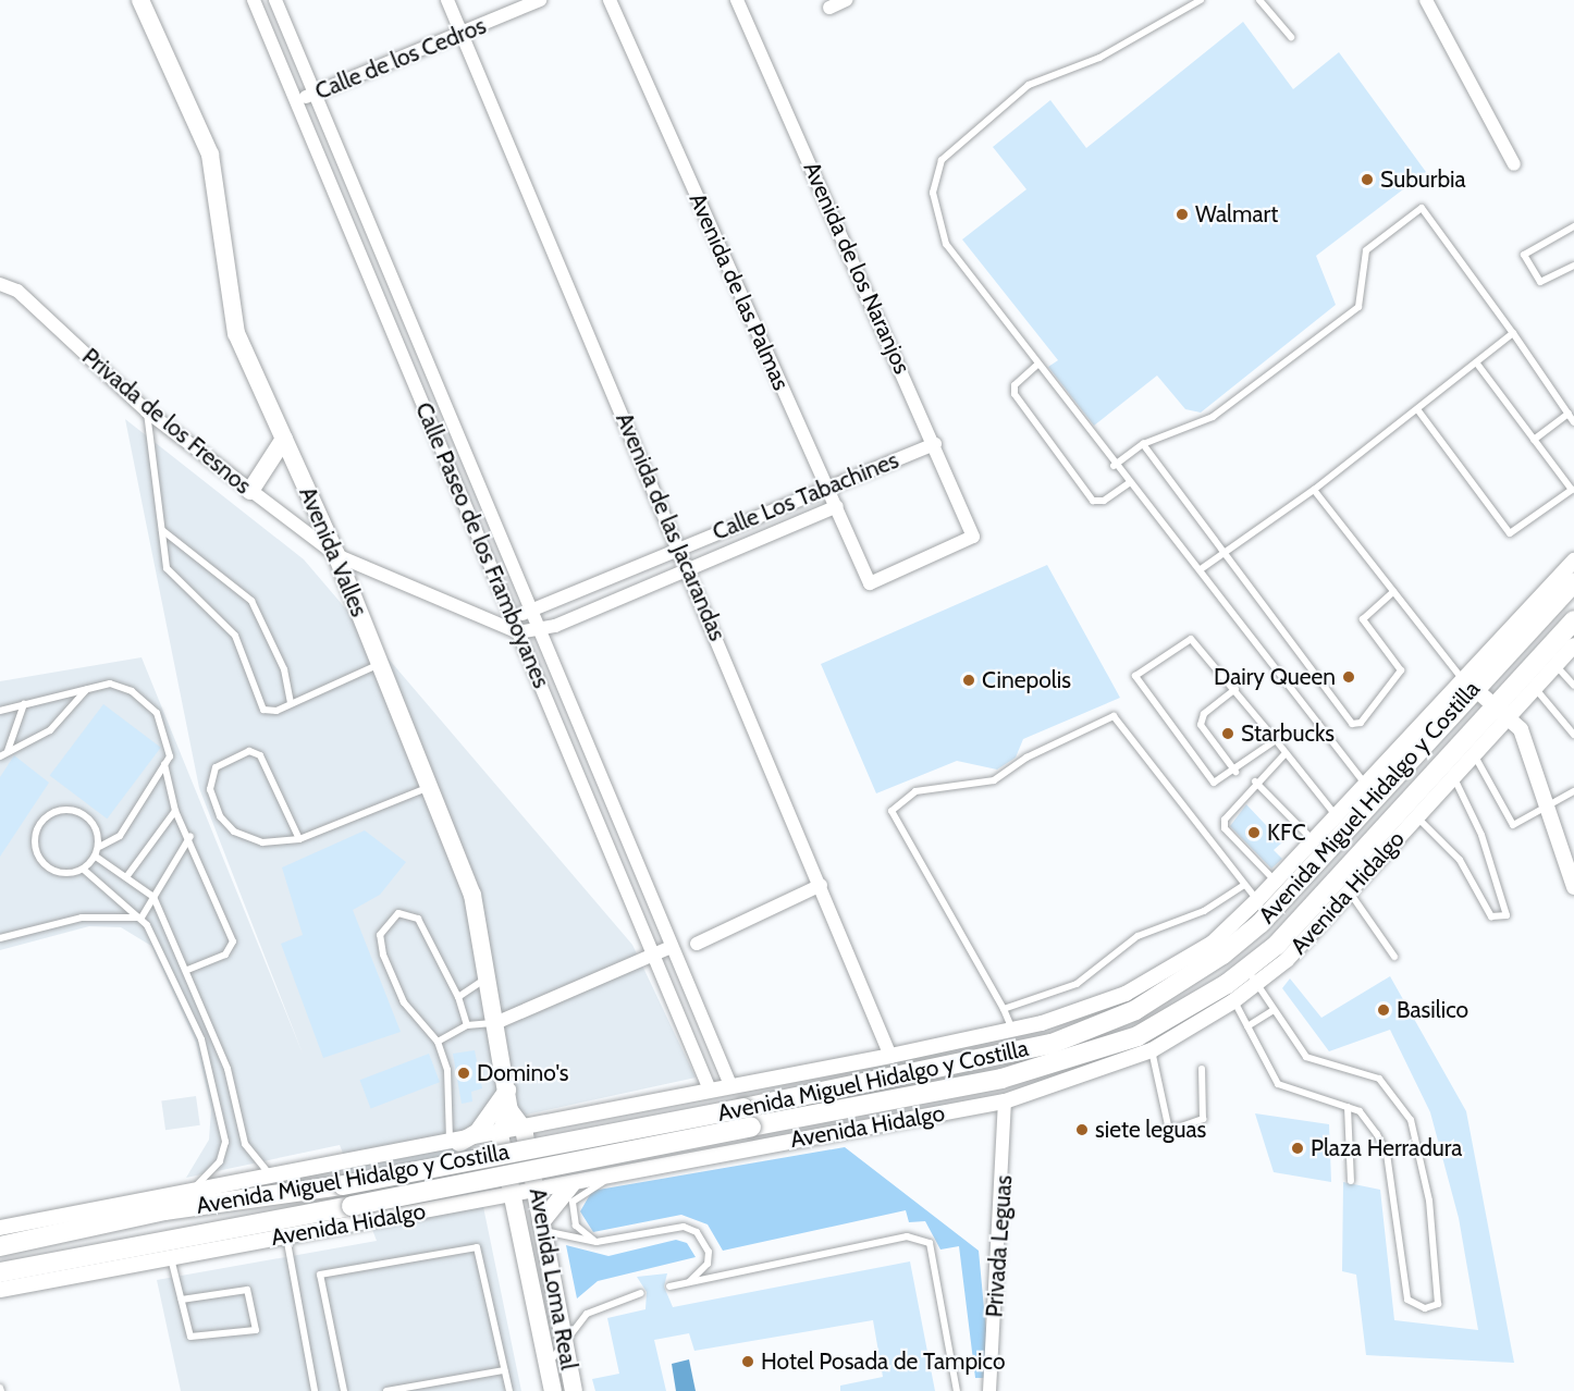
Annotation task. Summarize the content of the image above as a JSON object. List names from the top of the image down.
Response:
{
  "streets": {
    "main road": ["Avenida Valles", "Avenida Miguel Hidalgo y Costilla", "Avenida Loma Real"],
    "street": [
      "Calle de los Cedros",
      "Avenida de los Naranjos",
      "Avenida de las Palmas",
      "Privada de los Fresnos",
      "Calle Los Tabachines",
      "Avenida de las Jacarandas",
      "Calle Paseo de los Framboyanes",
      "Avenida Hidalgo",
      "Privada Leguas"
    ]
  },
  "crossings": [
    ["Calle de los Cedros", "Avenida de las Jacarandas"],
    ["Calle de los Cedros", "Calle Paseo de los Framboyanes"],
    ["Avenida de los Naranjos", "Avenida de las Palmas"],
    ["Avenida de los Naranjos", "Calle Los Tabachines"],
    ["Avenida de las Palmas", "Calle Los Tabachines"],
    ["Privada de los Fresnos", "Avenida Valles"],
    ["Calle Los Tabachines", "Avenida de las Jacarandas"],
    ["Calle Los Tabachines", "Calle Paseo de los Framboyanes"],
    ["Avenida Valles", "Avenida Loma Real"],
    ["Avenida Miguel Hidalgo y Costilla", "Avenida Hidalgo"],
    ["Avenida Hidalgo", "Privada Leguas"],
    ["Avenida Hidalgo", "Avenida Loma Real"]
  ],
  "places": [
    "Suburbia",
    "Walmart",
    "Dairy Queen",
    "Cinepolis",
    "Starbucks",
    "KFC",
    "Basilico",
    "Domino's",
    "siete leguas",
    "Plaza Herradura",
    "Hotel Posada de Tampico"
  ]
}
